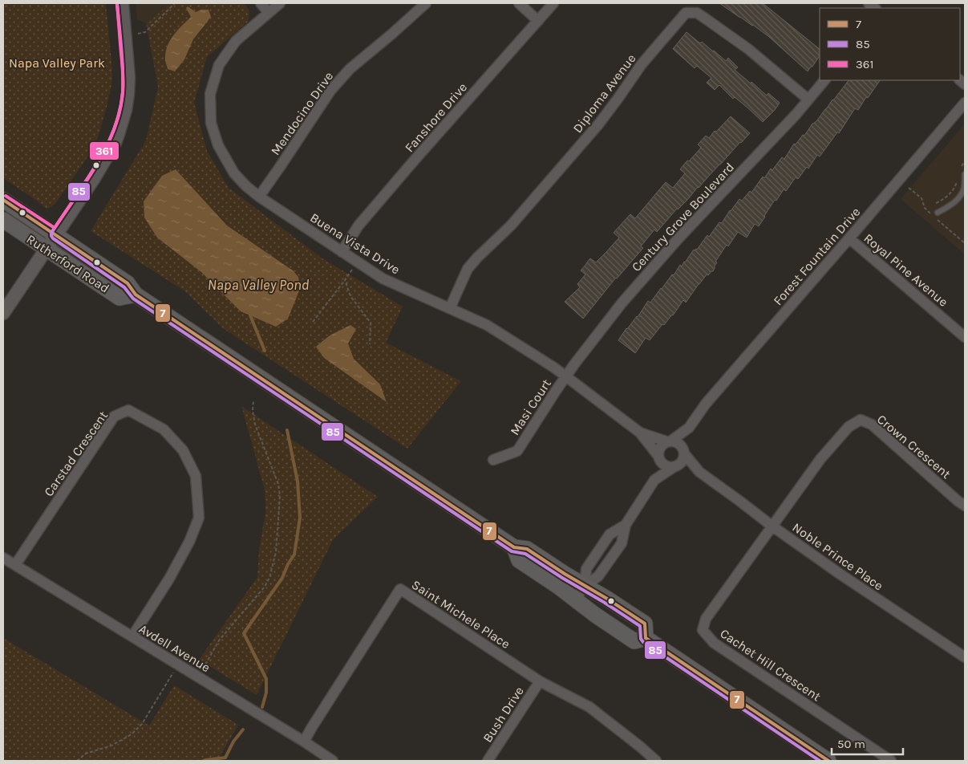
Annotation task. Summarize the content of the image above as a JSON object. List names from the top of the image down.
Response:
{
  "streets": {
    "main road": ["Rutherford Road"],
    "street": [
      "Diploma Avenue",
      "Mendocino Drive",
      "Fanshore Drive",
      "Century Grove Boulevard",
      "Buena Vista Drive",
      "Forest Fountain Drive",
      "Royal Pine Avenue",
      "Masi Court",
      "Crown Crescent",
      "Carstad Crescent",
      "Noble Prince Place",
      "Saint Michele Place",
      "Avdell Avenue",
      "Cachet Hill Crescent",
      "Bush Drive"
    ]
  },
  "crossings": [
    ["Diploma Avenue", "Century Grove Boulevard"],
    ["Diploma Avenue", "Buena Vista Drive"],
    ["Mendocino Drive", "Buena Vista Drive"],
    ["Fanshore Drive", "Buena Vista Drive"],
    ["Century Grove Boulevard", "Buena Vista Drive"],
    ["Century Grove Boulevard", "Masi Court"],
    ["Buena Vista Drive", "Forest Fountain Drive"],
    ["Buena Vista Drive", "Masi Court"],
    ["Buena Vista Drive", "Noble Prince Place"],
    ["Forest Fountain Drive", "Royal Pine Avenue"],
    ["Forest Fountain Drive", "Noble Prince Place"],
    ["Crown Crescent", "Noble Prince Place"],
    ["Crown Crescent", "Cachet Hill Crescent"],
    ["Carstad Crescent", "Avdell Avenue"],
    ["Noble Prince Place", "Cachet Hill Crescent"],
    ["Saint Michele Place", "Avdell Avenue"],
    ["Saint Michele Place", "Bush Drive"]
  ],
  "water": ["Napa Valley Pond"],
  "parks": ["Napa Valley Park"],
  "lines": ["transit line 85", "transit line 361", "transit line 7"],
  "legend": ["7", "85", "361"],
  "scale_bar": "50 m"
}
